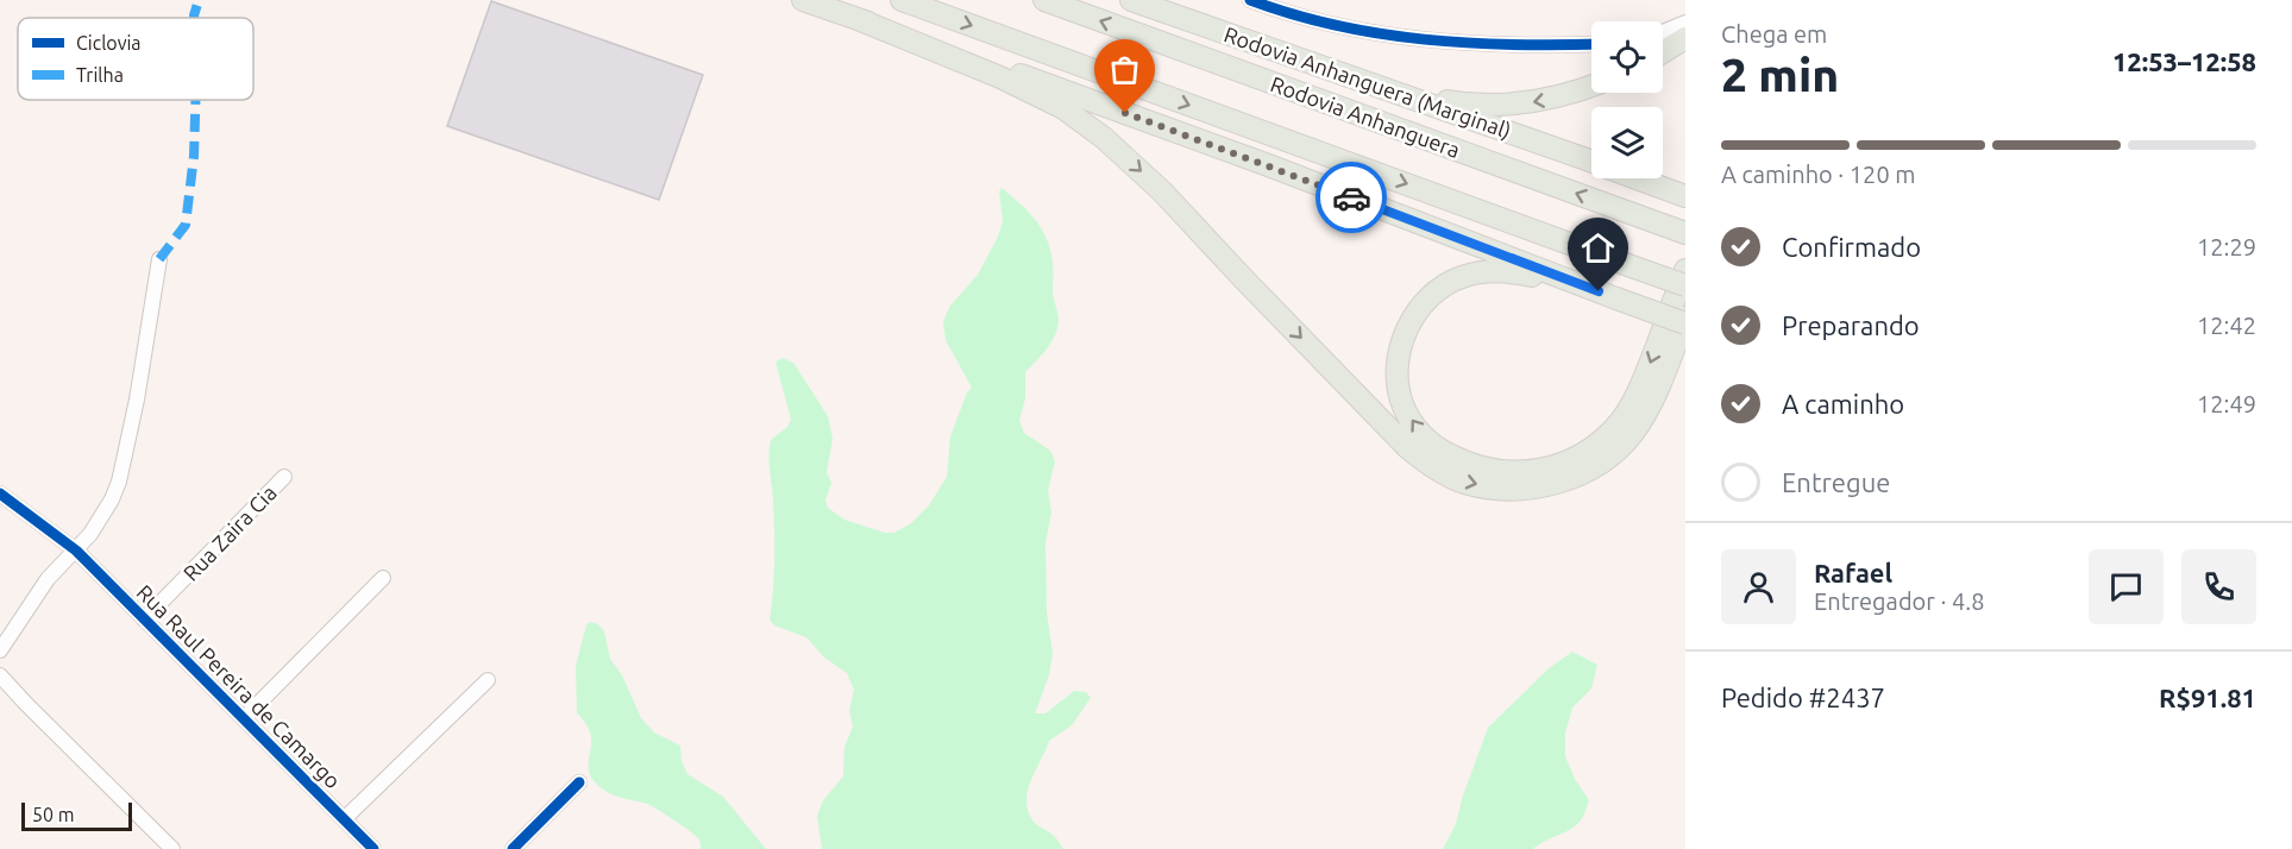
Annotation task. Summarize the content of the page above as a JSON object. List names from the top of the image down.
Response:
{
  "streets": {
    "highway": ["Rodovia Anhanguera (Marginal)", "Rodovia Anhanguera"],
    "street": ["Rua Zaira Cia", "Rua Raul Pereira de Camargo"]
  },
  "crossings": [
    ["Rua Zaira Cia", "Rua Raul Pereira de Camargo"]
  ],
  "legend": ["Ciclovia", "Trilha"],
  "scale_bar": "50 m",
  "page": {
    "heading": ["2 min", "Chega em", "12:53–12:58"],
    "panel": [
      "Rafael",
      "Entregador · 4.8",
      "Pedido #2437",
      "R$91.81"
    ],
    "bar": "A caminho · 120 m",
    "list": [
      ["Confirmado", "12:29"],
      ["Preparando", "12:42"],
      ["A caminho", "12:49"],
      "Entregue"
    ],
    "scale": "50 m"
  }
}
